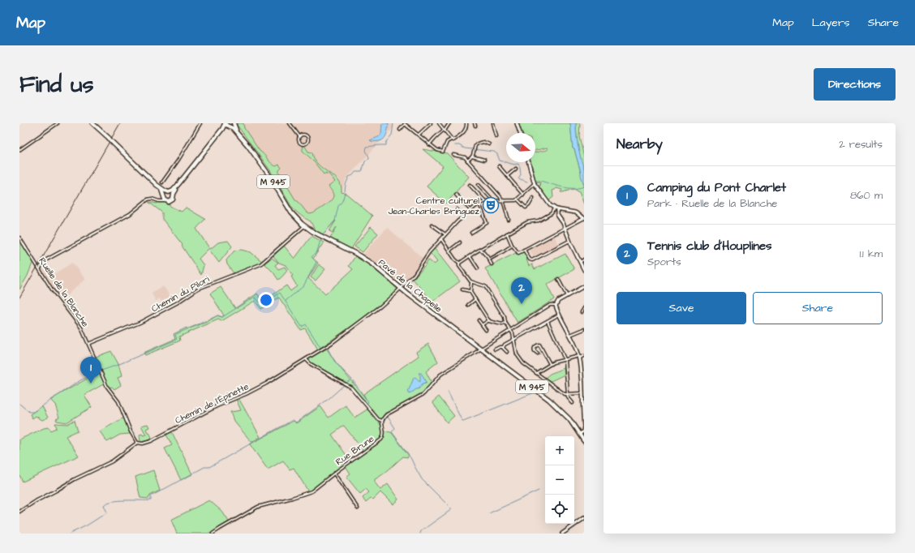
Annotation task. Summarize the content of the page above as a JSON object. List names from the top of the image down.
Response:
{
  "streets": {
    "main road": ["M 945", "Pavé de la Chapelle"],
    "street": [
      "Ruelle de la Blanche",
      "Chemin du Pilori",
      "Chemin de l'Épinette",
      "Rue Brune"
    ]
  },
  "crossings": [
    ["Pavé de la Chapelle", "Chemin du Pilori"],
    ["Pavé de la Chapelle", "Chemin de l'Épinette"],
    ["Ruelle de la Blanche", "Chemin du Pilori"],
    ["Ruelle de la Blanche", "Chemin de l'Épinette"]
  ],
  "places": {
    "theatre": ["Centre culturel Jean-Charles Bringuez"]
  },
  "north": "right",
  "page": {
    "header": "Map",
    "nav": ["Map", "Layers", "Share"],
    "buttons": [
      "Directions",
      ["Save", "Share"]
    ],
    "title": "Find us",
    "heading": ["Nearby", "2 results"],
    "list": [
      {
        "mark": "1",
        "name": "Camping du Pont Charlet",
        "note": "Park · Ruelle de la Blanche",
        "value": "860 m"
      },
      {
        "mark": "2",
        "name": "Tennis club d'Houplines",
        "note": "Sports",
        "value": "1.1 km"
      }
    ],
    "pins": ["2", "1"],
    "map_buttons": ["+", "−"]
  }
}
